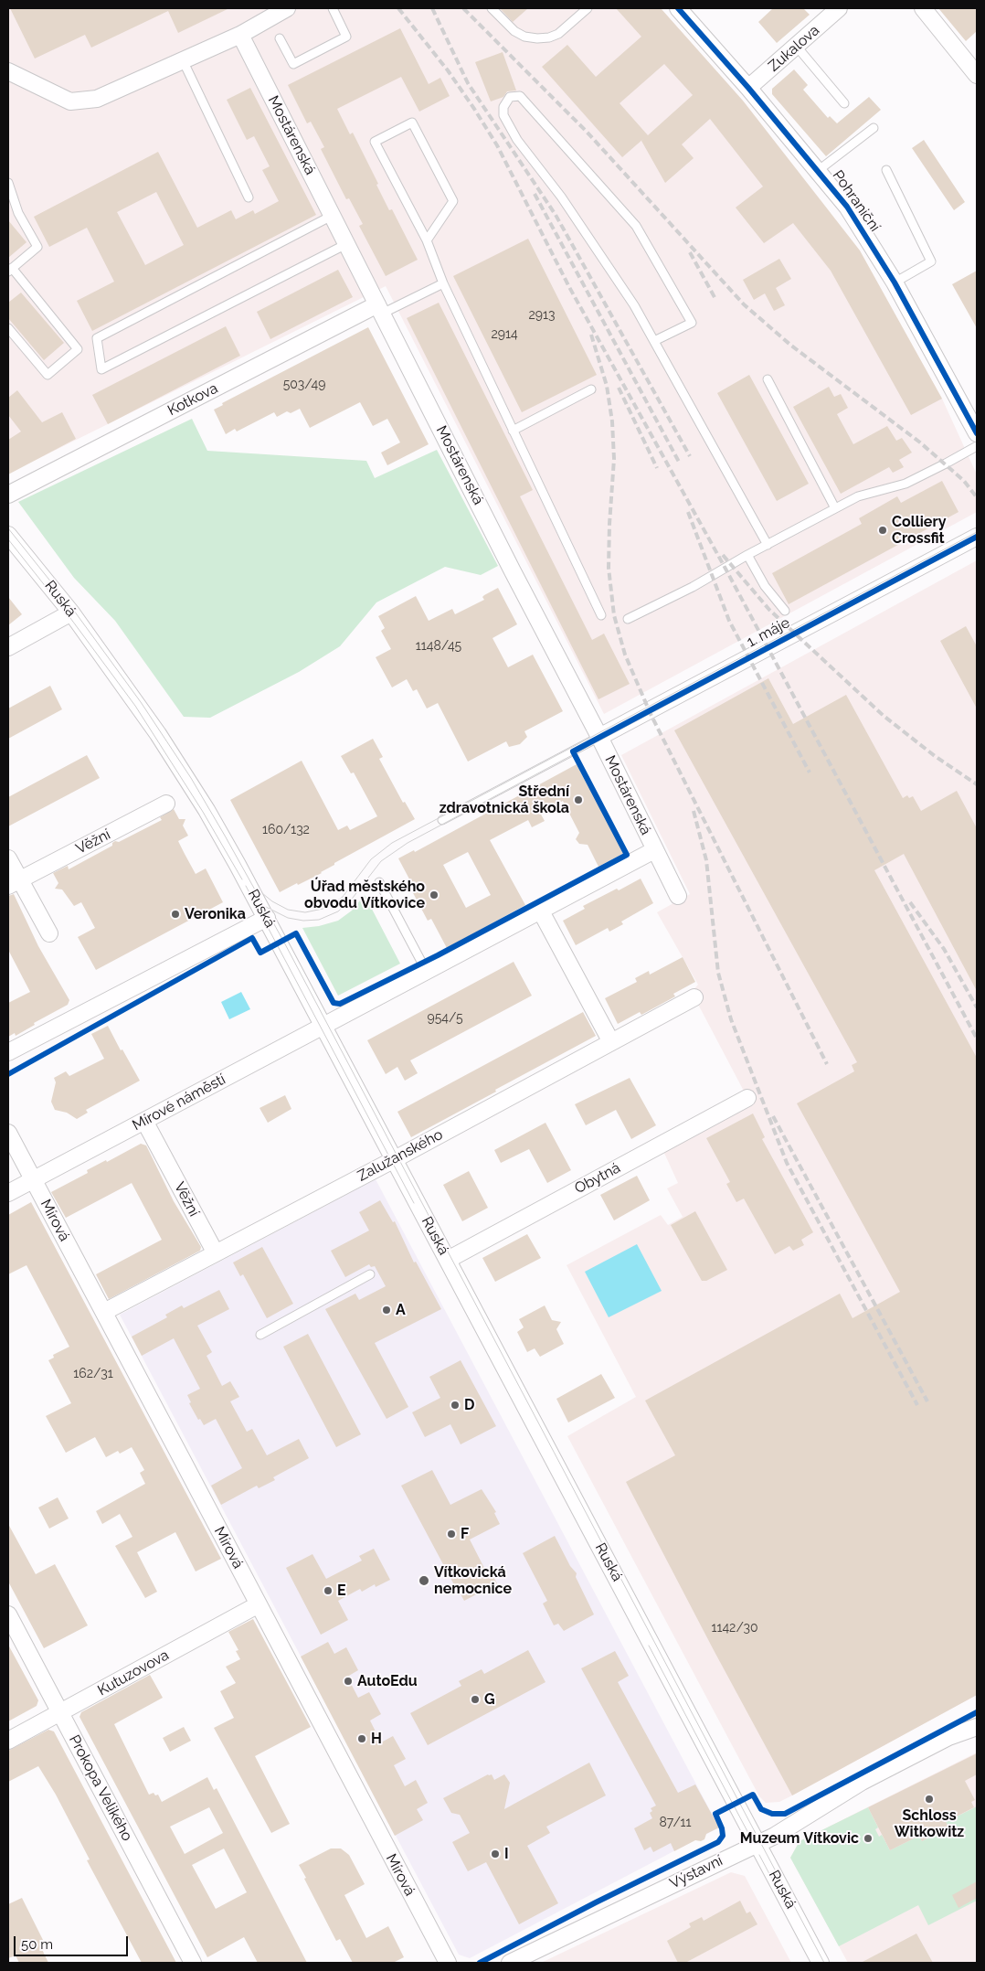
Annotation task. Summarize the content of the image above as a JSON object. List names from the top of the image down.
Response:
{
  "streets": {
    "street": [
      "Zukalova",
      "Mostárenská",
      "Pohraniční",
      "Kotkova",
      "Ruská",
      "1. máje",
      "Věžní",
      "Mírové náměstí",
      "Zalužanského",
      "Obytná",
      "Mírová",
      "Kutuzovova",
      "Prokopa Velikého",
      "Výstavní"
    ]
  },
  "crossings": [
    ["Zukalova", "Pohraniční"],
    ["Mostárenská", "Kotkova"],
    ["Mostárenská", "1. máje"],
    ["Mostárenská", "Mírové náměstí"],
    ["Ruská", "Mírové náměstí"],
    ["Ruská", "Zalužanského"],
    ["Ruská", "Obytná"],
    ["Ruská", "Výstavní"],
    ["Věžní", "Mírové náměstí"],
    ["Věžní", "Zalužanského"],
    ["Mírové náměstí", "Mírová"],
    ["Zalužanského", "Mírová"],
    ["Mírová", "Kutuzovova"],
    ["Kutuzovova", "Prokopa Velikého"]
  ],
  "places": [
    "Colliery Crossfit",
    "Střední zdravotnická škola",
    "Úřad městského obvodu Vítkovice",
    "Veronika",
    "A",
    "D",
    "F",
    "Vítkovická nemocnice",
    "E",
    "AutoEdu",
    "G",
    "H",
    "Schloss Witkowitz",
    "Muzeum Vítkovic",
    "I"
  ],
  "house_numbers": [
    "2913",
    "2914",
    "503/49",
    "1148/45",
    "160/132",
    "954/5",
    "162/31",
    "1142/30",
    "87/11"
  ],
  "scale_bar": "50 m"
}
